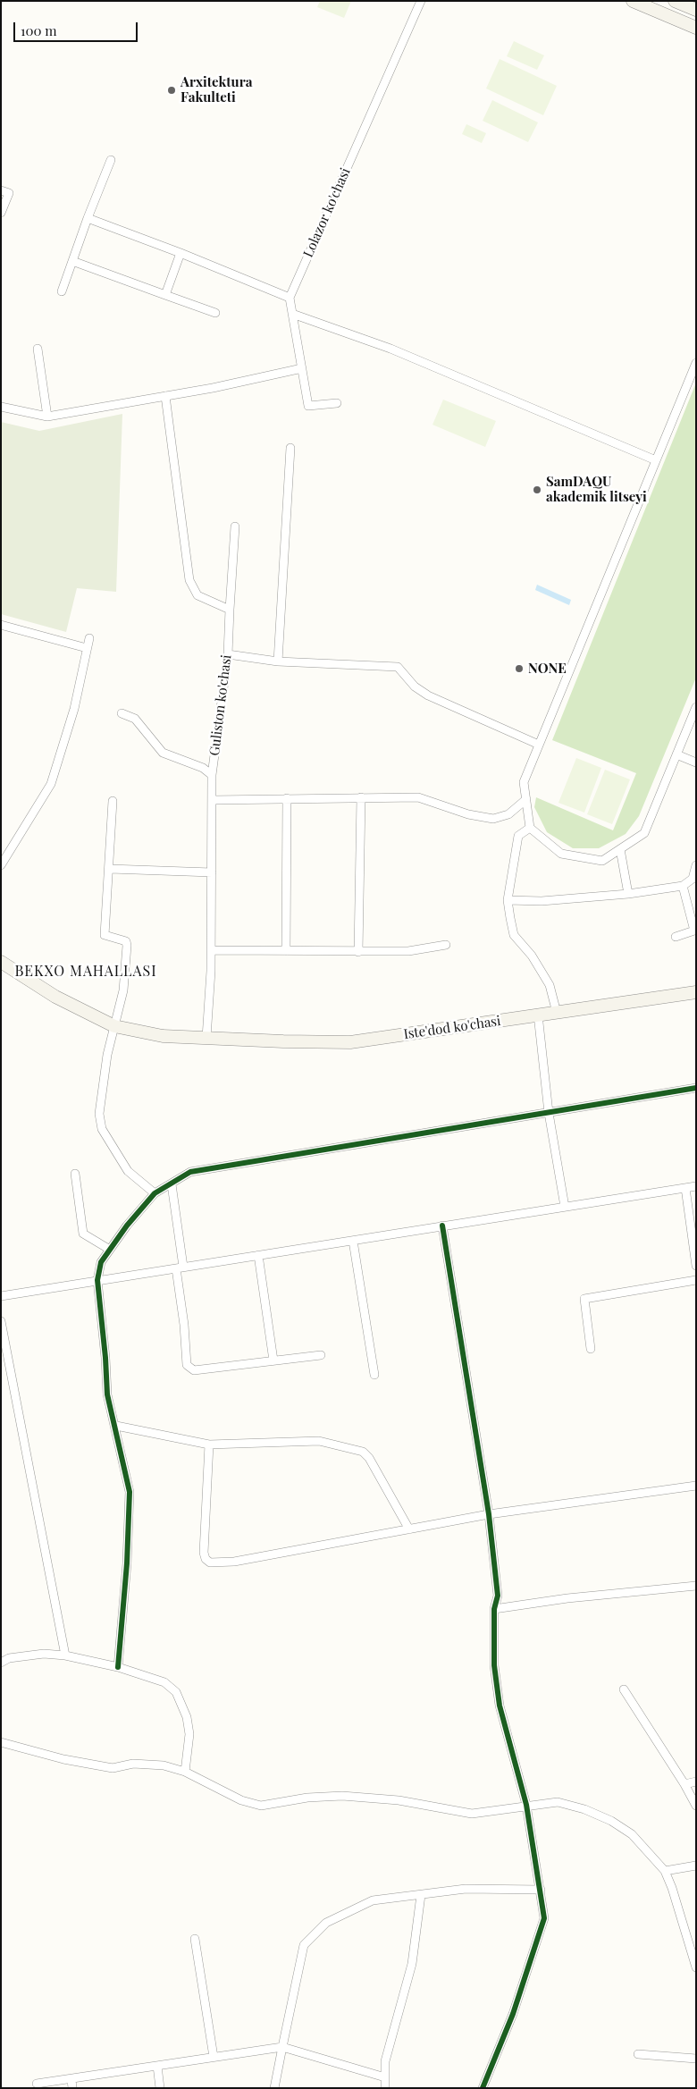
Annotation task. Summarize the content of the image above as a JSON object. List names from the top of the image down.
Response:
{
  "streets": {
    "street": ["Lolazor ko'chasi", "Guliston ko'chasi", "Iste'dod ko'chasi"]
  },
  "crossings": [
    ["Guliston ko'chasi", "Iste'dod ko'chasi"]
  ],
  "districts": ["BEKXO MAHALLASI"],
  "places": ["Arxitektura Fakulteti", "SamDAQU akademik litseyi", "NONE"],
  "scale_bar": "100 m"
}
